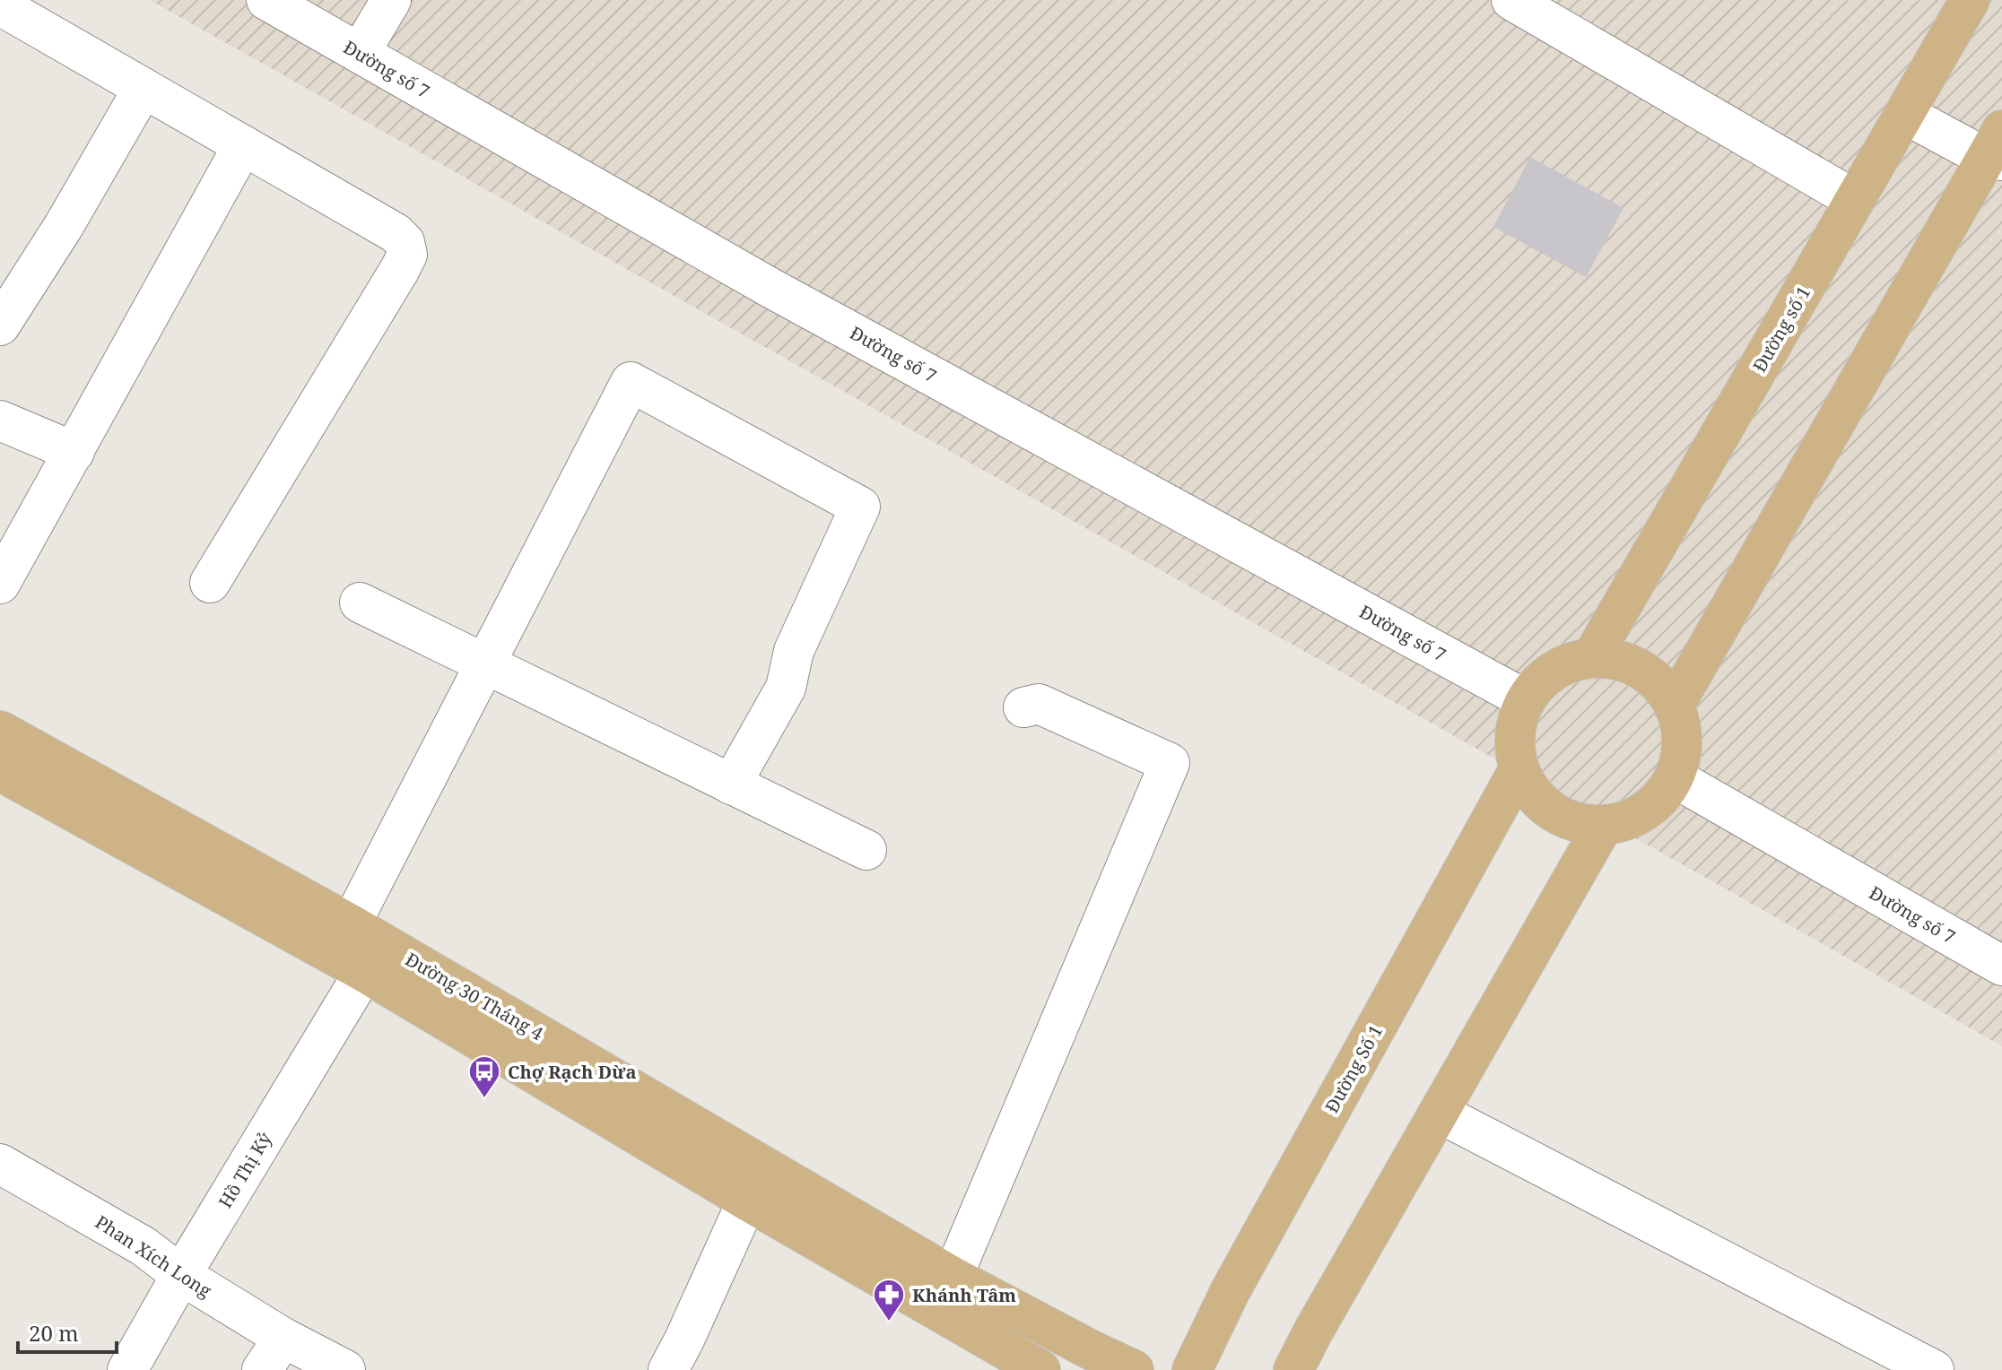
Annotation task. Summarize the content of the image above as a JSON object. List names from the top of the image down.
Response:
{
  "streets": {
    "main road": ["Đường số 1", "Đường 30 Tháng 4", "Đường Số 1"],
    "street": ["Đường số 7", "Hồ Thị Kỷ", "Phan Xích Long"]
  },
  "crossings": [
    ["Đường số 7", "Đường số 1"],
    ["Đường số 7", "Đường Số 1"],
    ["Đường số 1", "Đường Số 1"],
    ["Đường 30 Tháng 4", "Hồ Thị Kỷ"],
    ["Hồ Thị Kỷ", "Phan Xích Long"]
  ],
  "places": {
    "bus stop": ["Chợ Rạch Dừa"],
    "pharmacy": ["Khánh Tâm"]
  },
  "scale_bar": "20 m"
}
